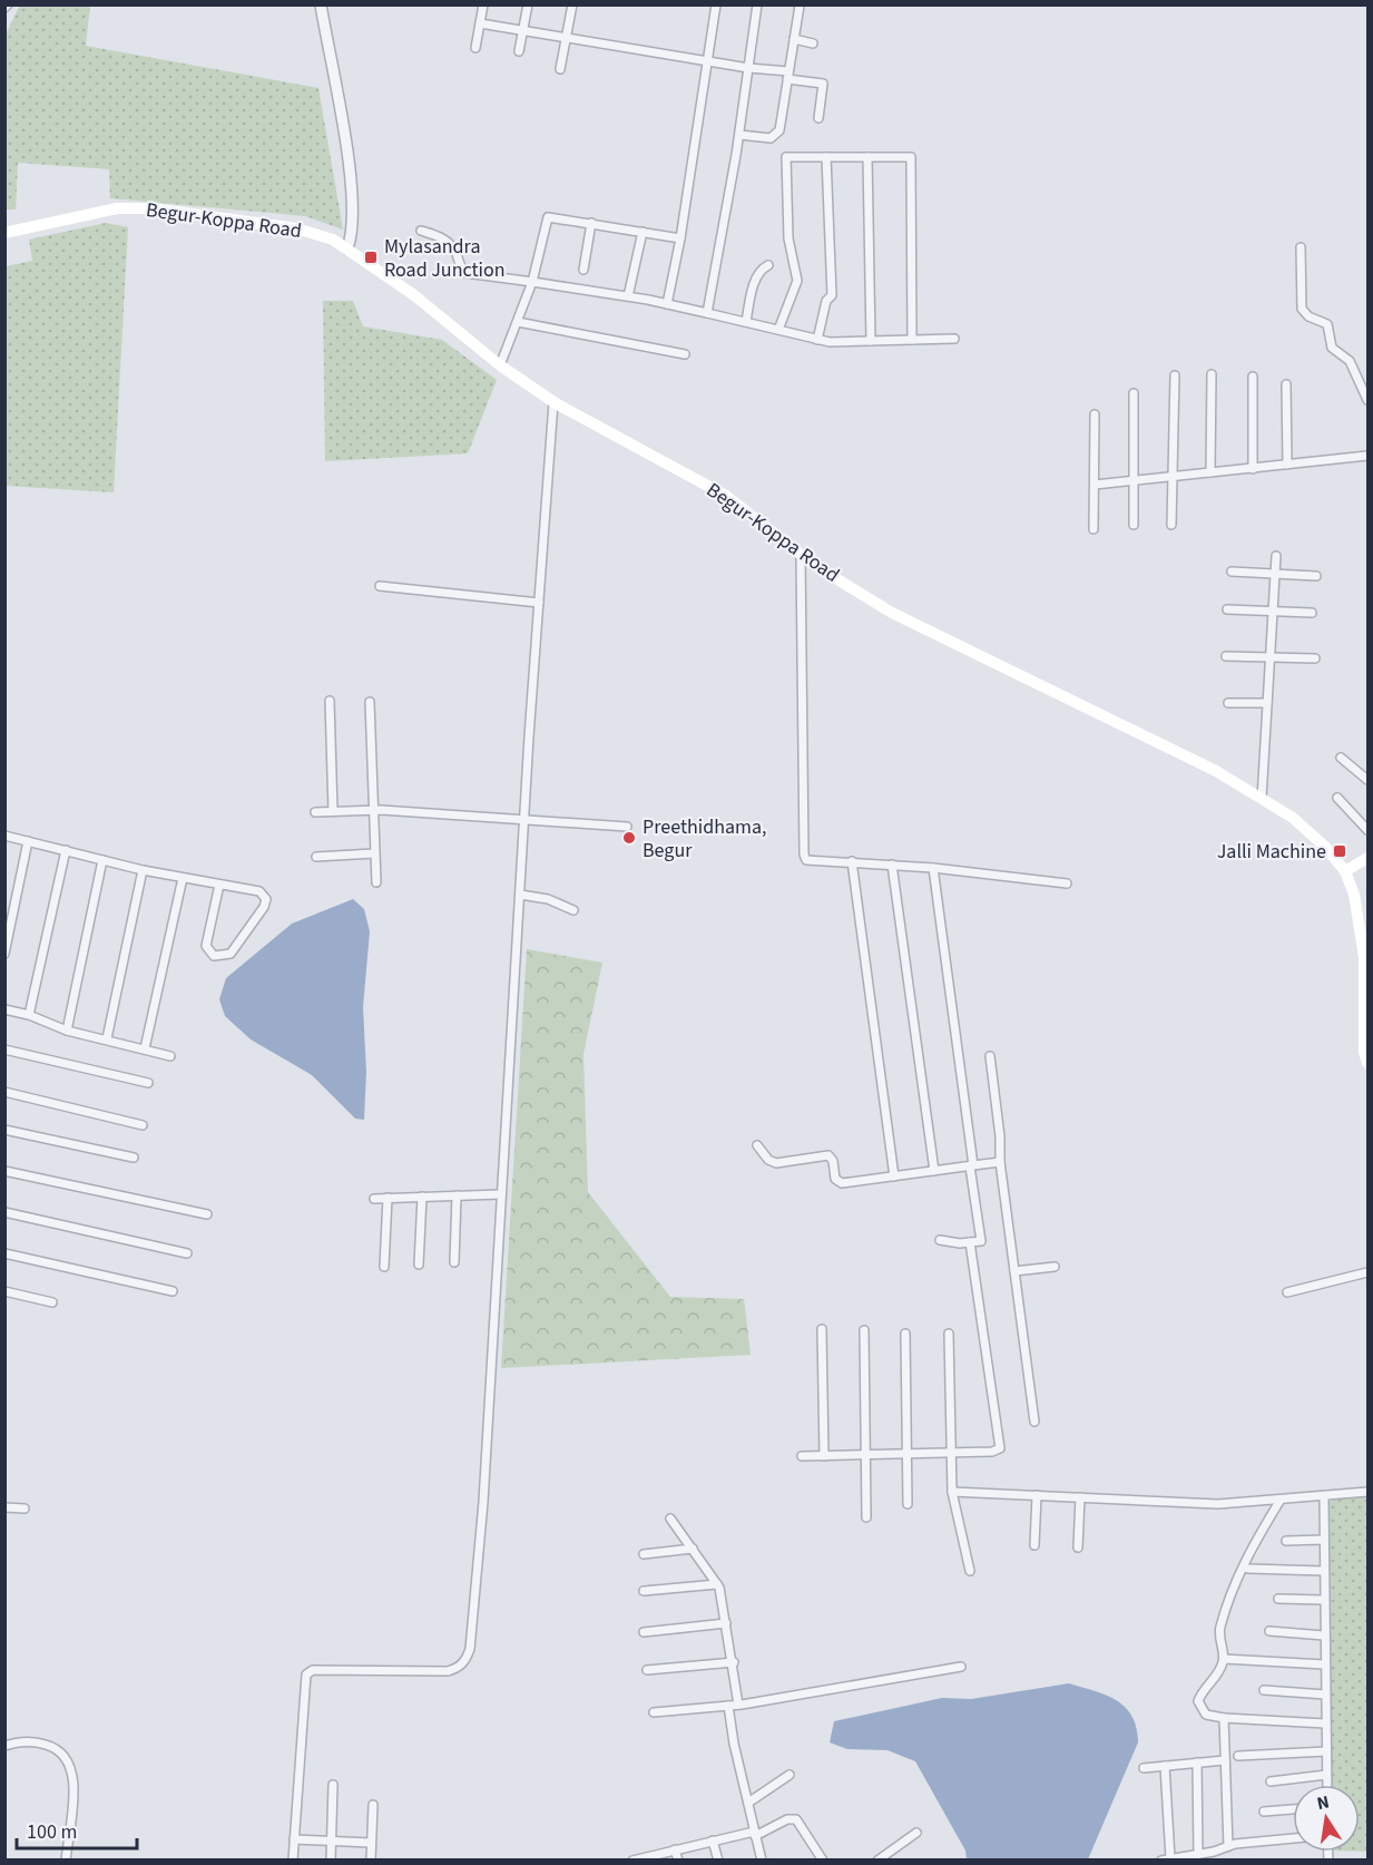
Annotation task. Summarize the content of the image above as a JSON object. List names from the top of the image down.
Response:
{
  "streets": {
    "main road": ["Begur-Koppa Road"]
  },
  "places": {
    "transit": ["Mylasandra Road Junction", "Jalli Machine"],
    "other": ["Preethidhama, Begur"]
  },
  "scale_bar": "100 m",
  "north": "top"
}
